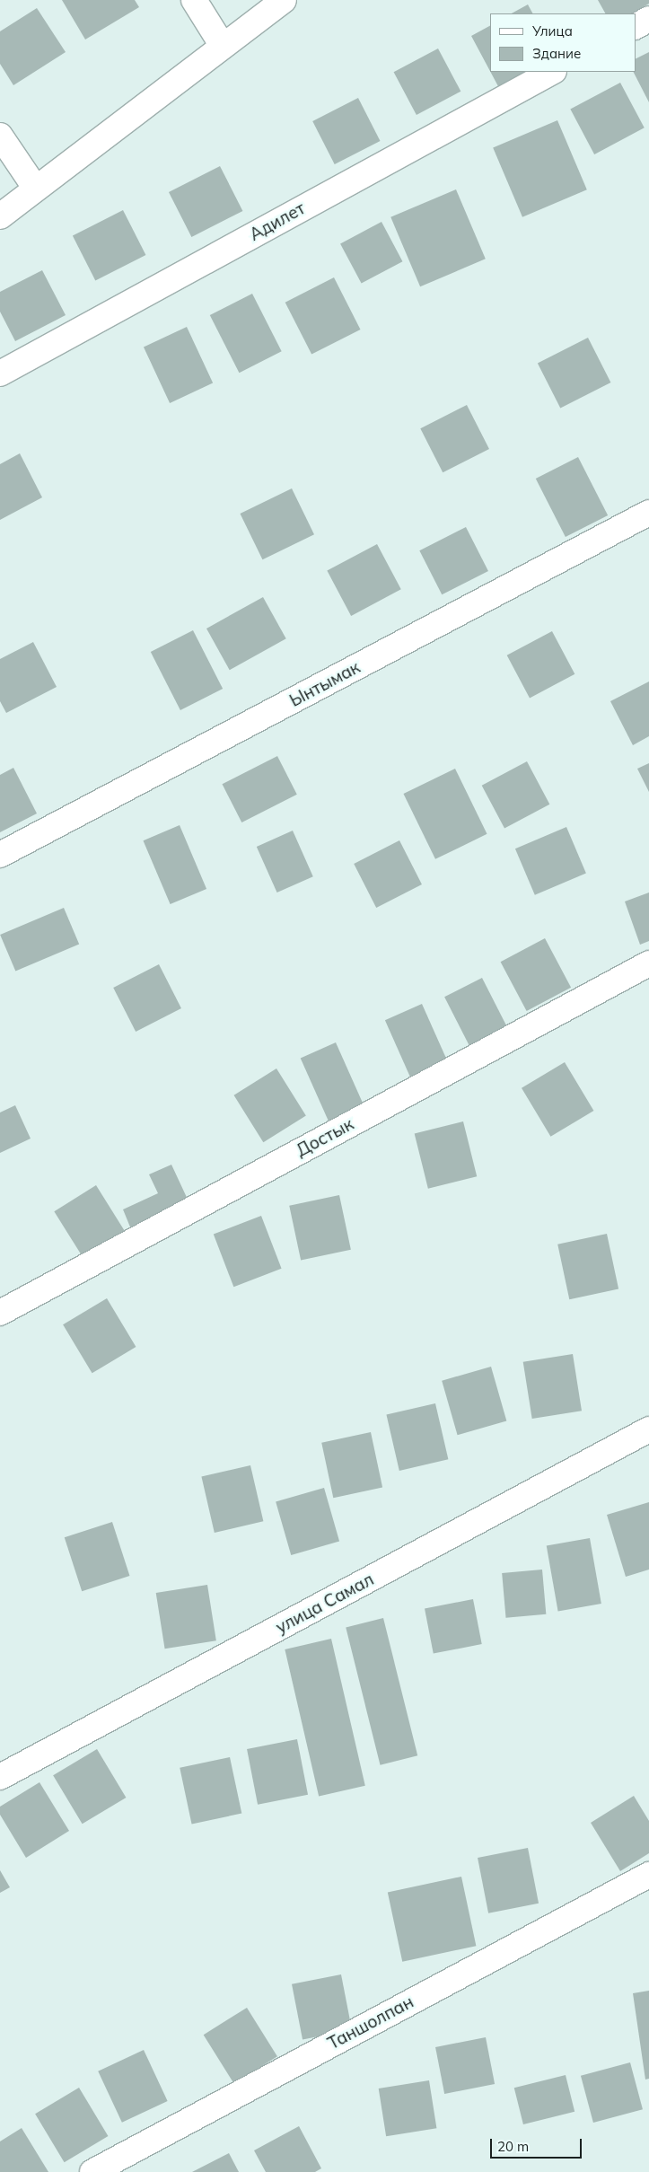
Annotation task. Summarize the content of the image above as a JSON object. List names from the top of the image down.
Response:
{
  "streets": {
    "street": [
      "Адилет",
      "Ынтымак",
      "Достык",
      "улица Самал",
      "Таншолпан"
    ]
  },
  "legend": ["Улица", "Здание"],
  "scale_bar": "20 m"
}
